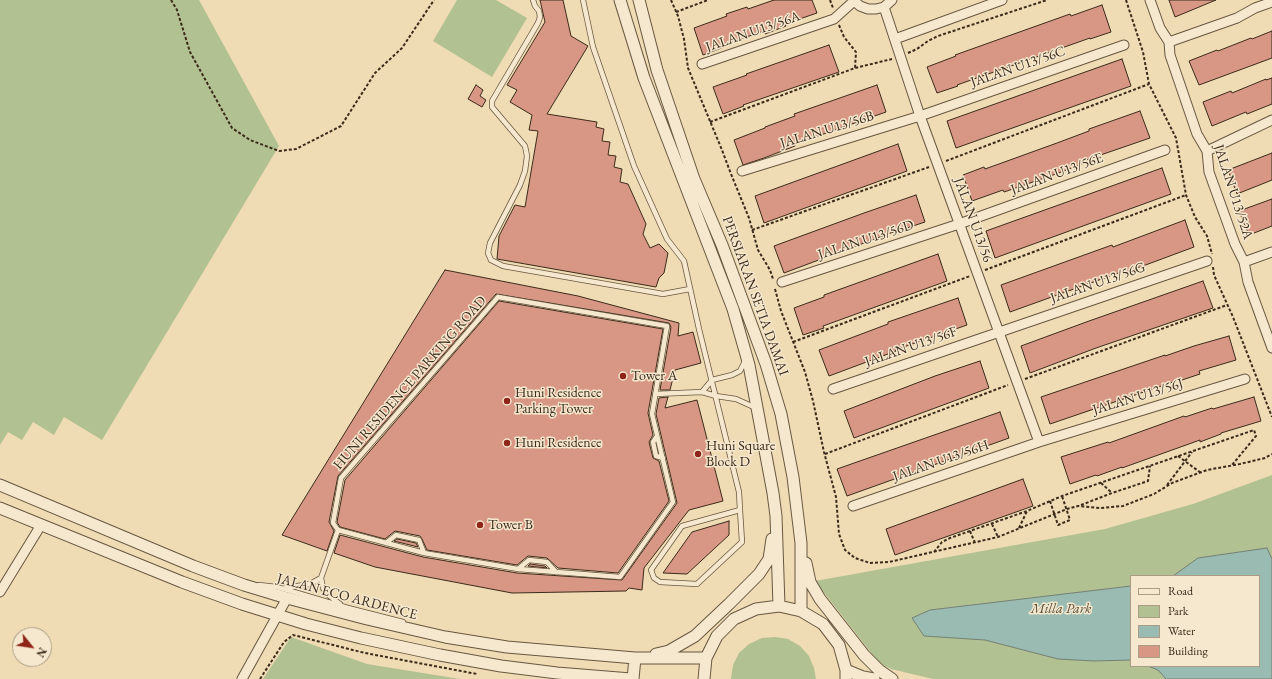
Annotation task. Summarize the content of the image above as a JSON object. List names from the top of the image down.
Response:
{
  "streets": {
    "street": [
      "JALAN U13/56A",
      "JALAN U13/56C",
      "JALAN U13/56B",
      "JALAN U13/56E",
      "JALAN U13/52A",
      "JALAN U13/56",
      "JALAN U13/56D",
      "JALAN U13/56G",
      "PERSIARAN SETIA DAMAI",
      "JALAN U13/56F",
      "JALAN U13/56J",
      "JALAN U13/56H",
      "JALAN ECO ARDENCE"
    ],
    "lane": ["HUNI RESIDENCE PARKING ROAD"]
  },
  "crossings": [
    ["JALAN U13/56C", "JALAN U13/56B"],
    ["JALAN U13/56C", "JALAN U13/56"],
    ["JALAN U13/56B", "JALAN U13/56"],
    ["JALAN U13/56E", "JALAN U13/56"],
    ["JALAN U13/56E", "JALAN U13/56D"],
    ["JALAN U13/56", "JALAN U13/56D"],
    ["JALAN U13/56", "JALAN U13/56G"],
    ["JALAN U13/56", "JALAN U13/56F"],
    ["JALAN U13/56", "JALAN U13/56J"],
    ["JALAN U13/56", "JALAN U13/56H"],
    ["JALAN U13/56G", "JALAN U13/56F"],
    ["JALAN U13/56J", "JALAN U13/56H"]
  ],
  "parks": ["Milla Park"],
  "places": [
    "Tower A",
    "Huni Residence Parking Tower",
    "Huni Residence",
    "Huni Square Block D",
    "Tower B"
  ],
  "legend": [
    "Road",
    "Park",
    "Water",
    "Building"
  ],
  "north": "bottom right"
}
